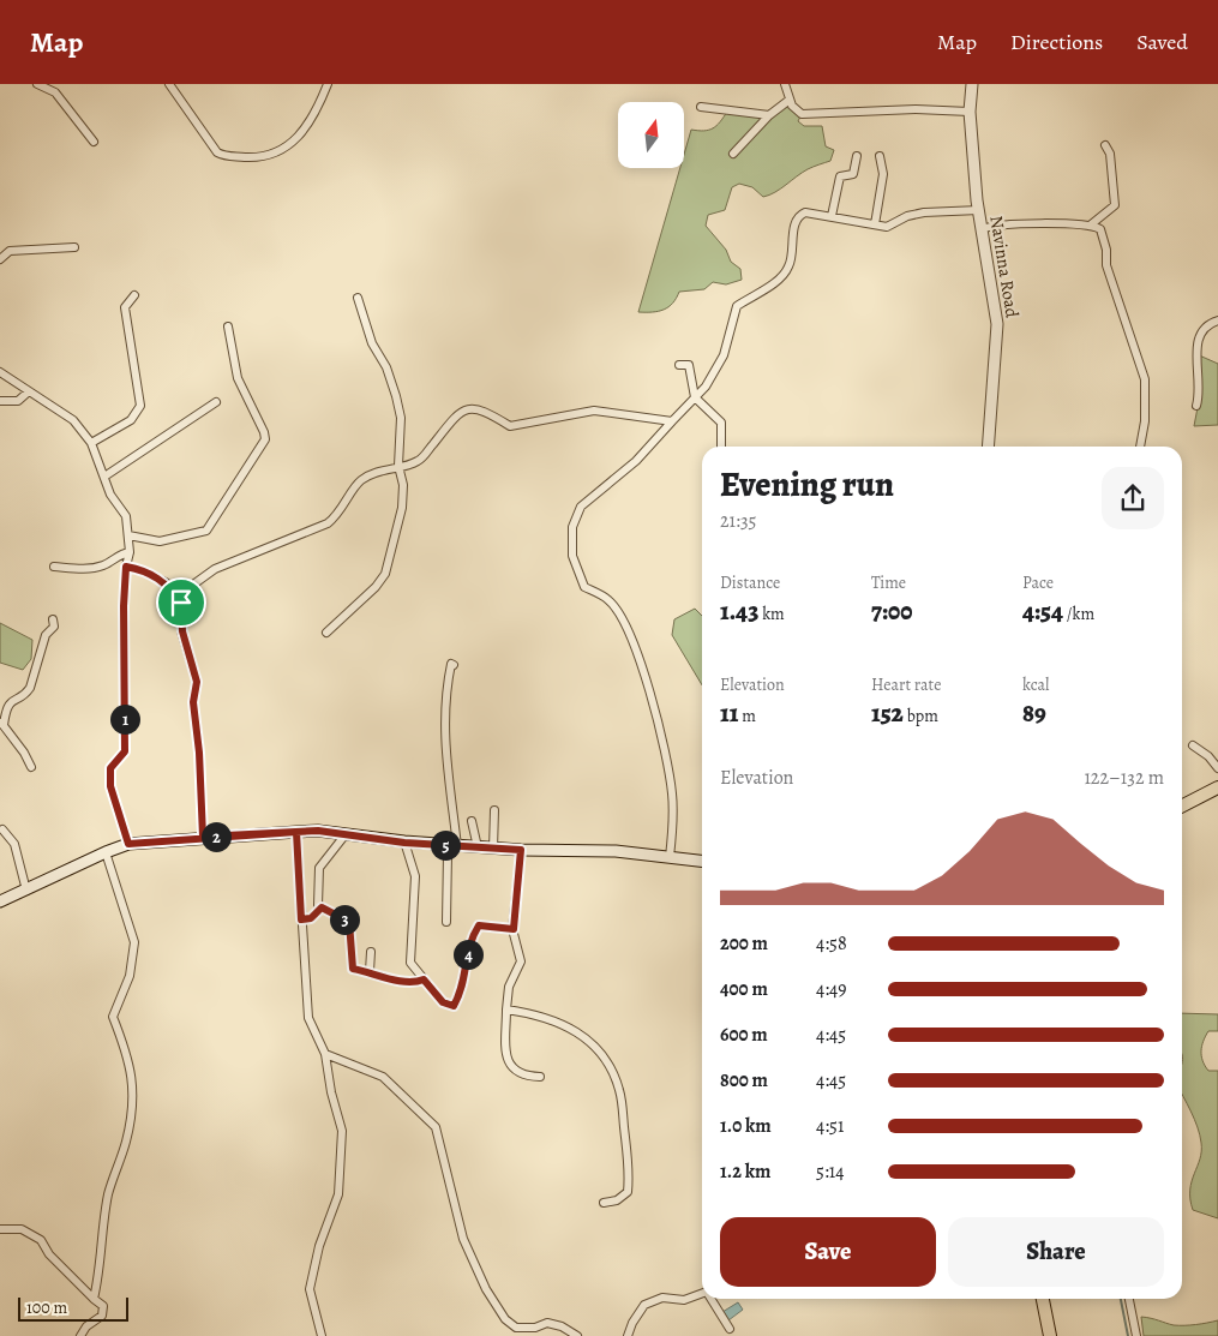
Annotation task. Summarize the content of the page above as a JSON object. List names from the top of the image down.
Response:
{
  "streets": {
    "main road": ["Navinna Road"]
  },
  "scale_bar": "100 m",
  "north": "top",
  "page": {
    "header": "Map",
    "nav": ["Map", "Directions", "Saved"],
    "heading": ["Evening run", "21:35"],
    "stats": [
      ["Distance", "1.43 km"],
      ["Time", "7:00"],
      ["Pace", "4:54 /km"],
      ["Elevation", "11 m"],
      ["Heart rate", "152 bpm"],
      ["kcal", "89"]
    ],
    "pins": [
      "1",
      "2",
      "5",
      "3",
      "4"
    ],
    "chart": ["Elevation", "122–132 m"],
    "list": [
      {
        "name": "200 m",
        "note": "4:58"
      },
      {
        "name": "400 m",
        "note": "4:49"
      },
      {
        "name": "600 m",
        "note": "4:45"
      },
      {
        "name": "800 m",
        "note": "4:45"
      },
      {
        "name": "1.0 km",
        "note": "4:51"
      },
      {
        "name": "1.2 km",
        "note": "5:14"
      }
    ],
    "buttons": ["Save", "Share"],
    "scale": "100 m"
  }
}
